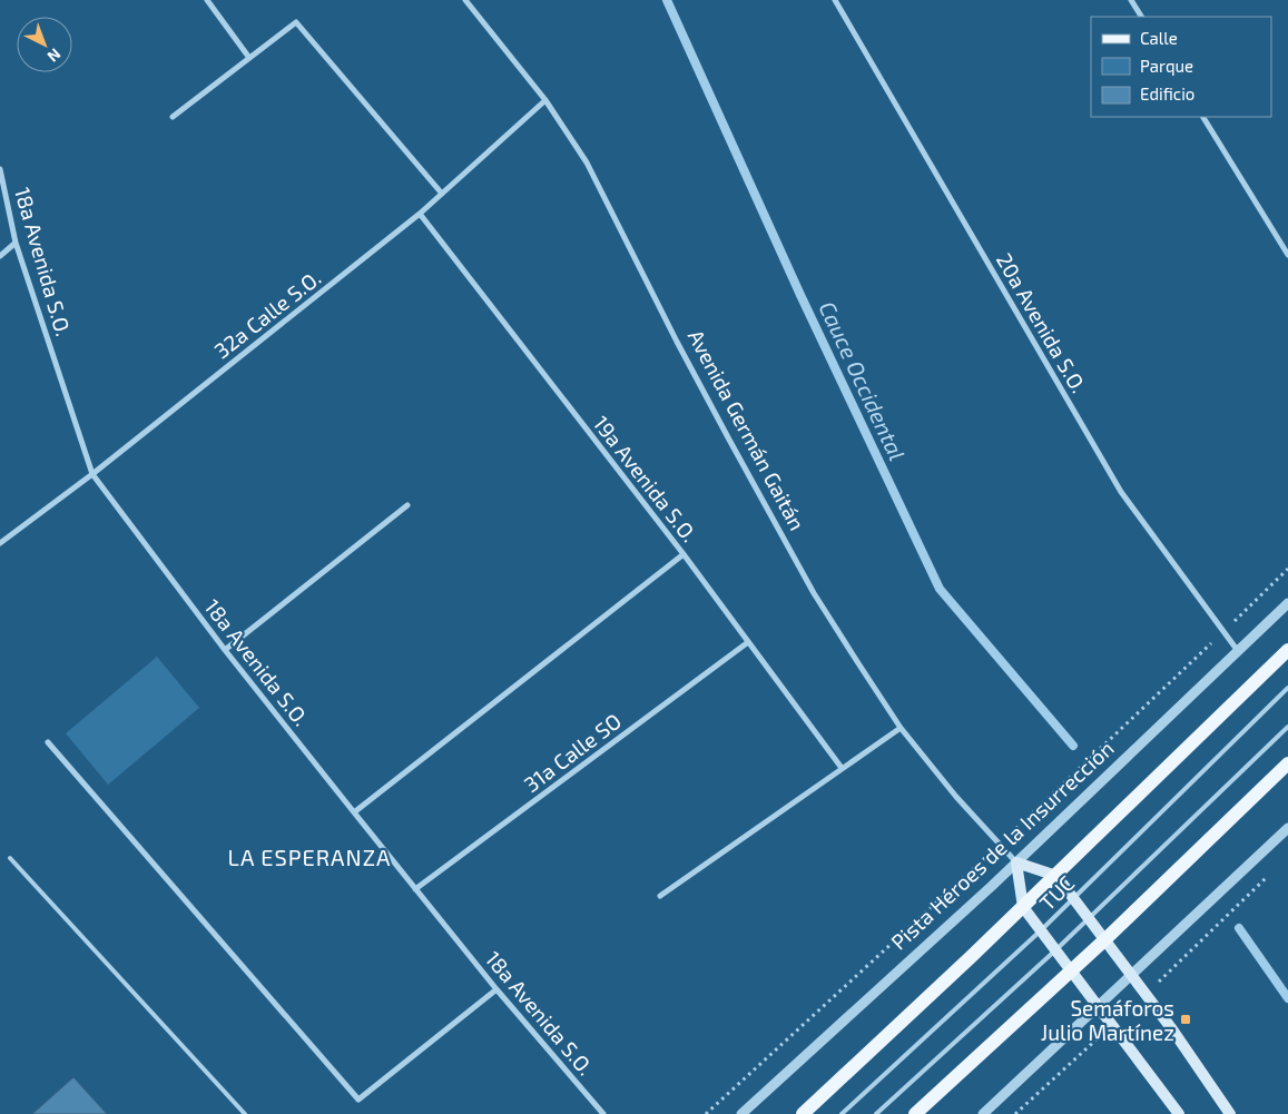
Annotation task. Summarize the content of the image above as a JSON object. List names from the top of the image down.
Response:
{
  "streets": {
    "main road": ["Avenida Germán Gaitán"],
    "street": [
      "18a Avenida S.O.",
      "32a Calle S.O.",
      "20a Avenida S.O.",
      "19a Avenida S.O.",
      "31a Calle SO",
      "Pista Héroes de la Insurrección"
    ],
    "lane": ["TUC"]
  },
  "crossings": [
    ["18a Avenida S.O.", "32a Calle S.O."],
    ["18a Avenida S.O.", "31a Calle SO"],
    ["32a Calle S.O.", "Avenida Germán Gaitán"],
    ["32a Calle S.O.", "19a Avenida S.O."],
    ["20a Avenida S.O.", "Pista Héroes de la Insurrección"],
    ["Avenida Germán Gaitán", "Pista Héroes de la Insurrección"],
    ["19a Avenida S.O.", "31a Calle SO"]
  ],
  "districts": ["LA ESPERANZA"],
  "water": ["Cauce Occidental"],
  "places": {
    "transit": ["Semáforos Julio Martínez"]
  },
  "legend": ["Calle", "Parque", "Edificio"],
  "north": "bottom right"
}
